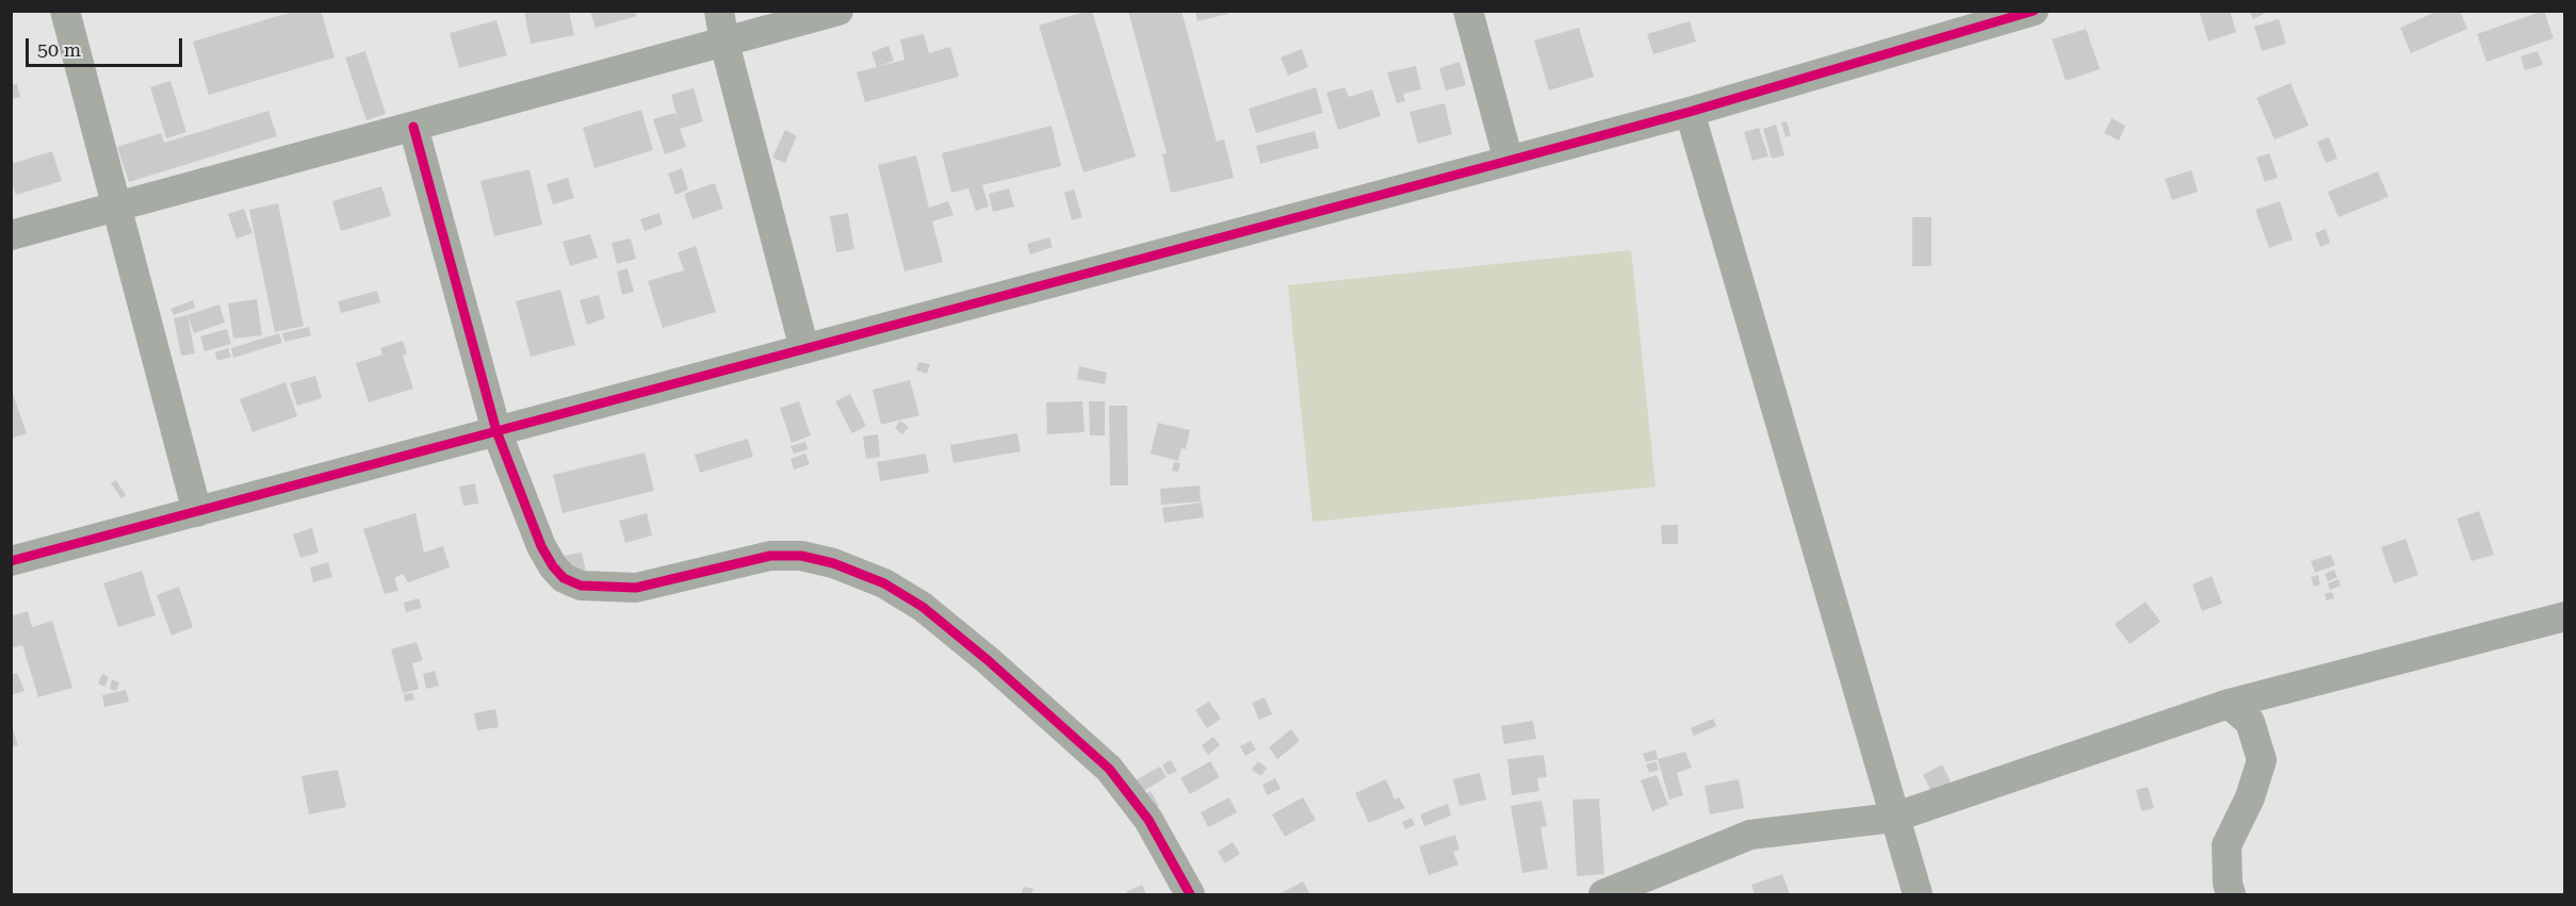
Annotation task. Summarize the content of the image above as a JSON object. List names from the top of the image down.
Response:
{
  "scale_bar": "50 m"
}
